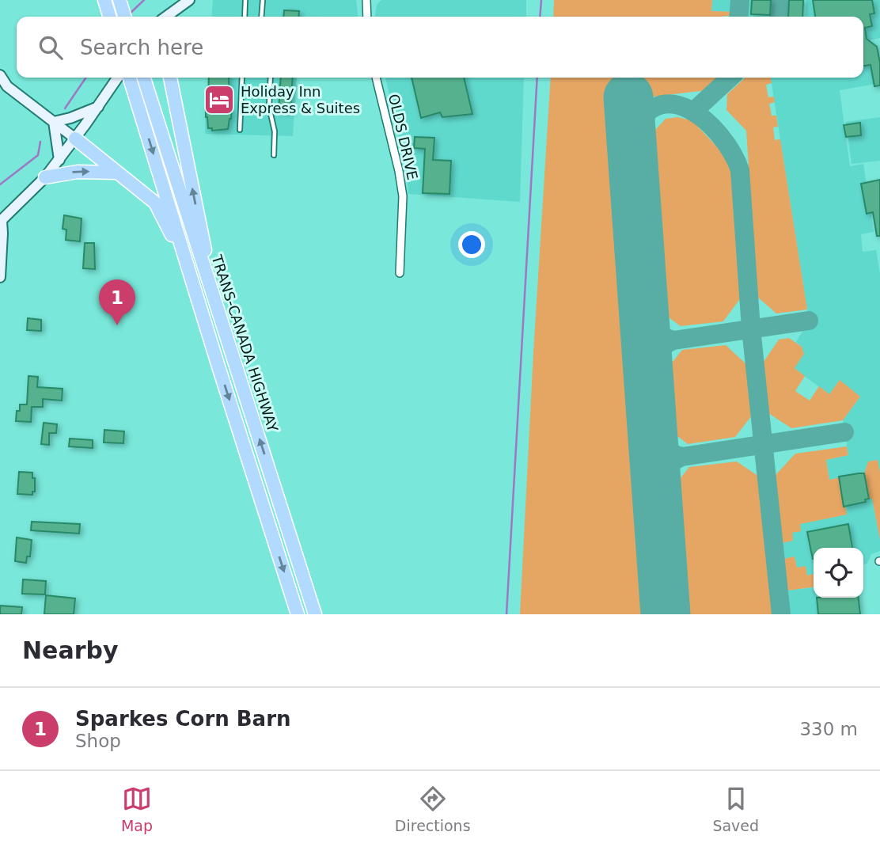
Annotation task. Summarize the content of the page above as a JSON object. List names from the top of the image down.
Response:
{
  "streets": {
    "highway": ["TRANS-CANADA HIGHWAY"],
    "street": ["OLDS DRIVE"]
  },
  "places": {
    "hotel": ["Holiday Inn Express & Suites"]
  },
  "page": {
    "search": "Search here",
    "pins": "1",
    "heading": "Nearby",
    "list": [
      {
        "mark": "1",
        "name": "Sparkes Corn Barn",
        "note": "Shop",
        "value": "330 m"
      }
    ],
    "nav": ["Map", "Directions", "Saved"]
  }
}
